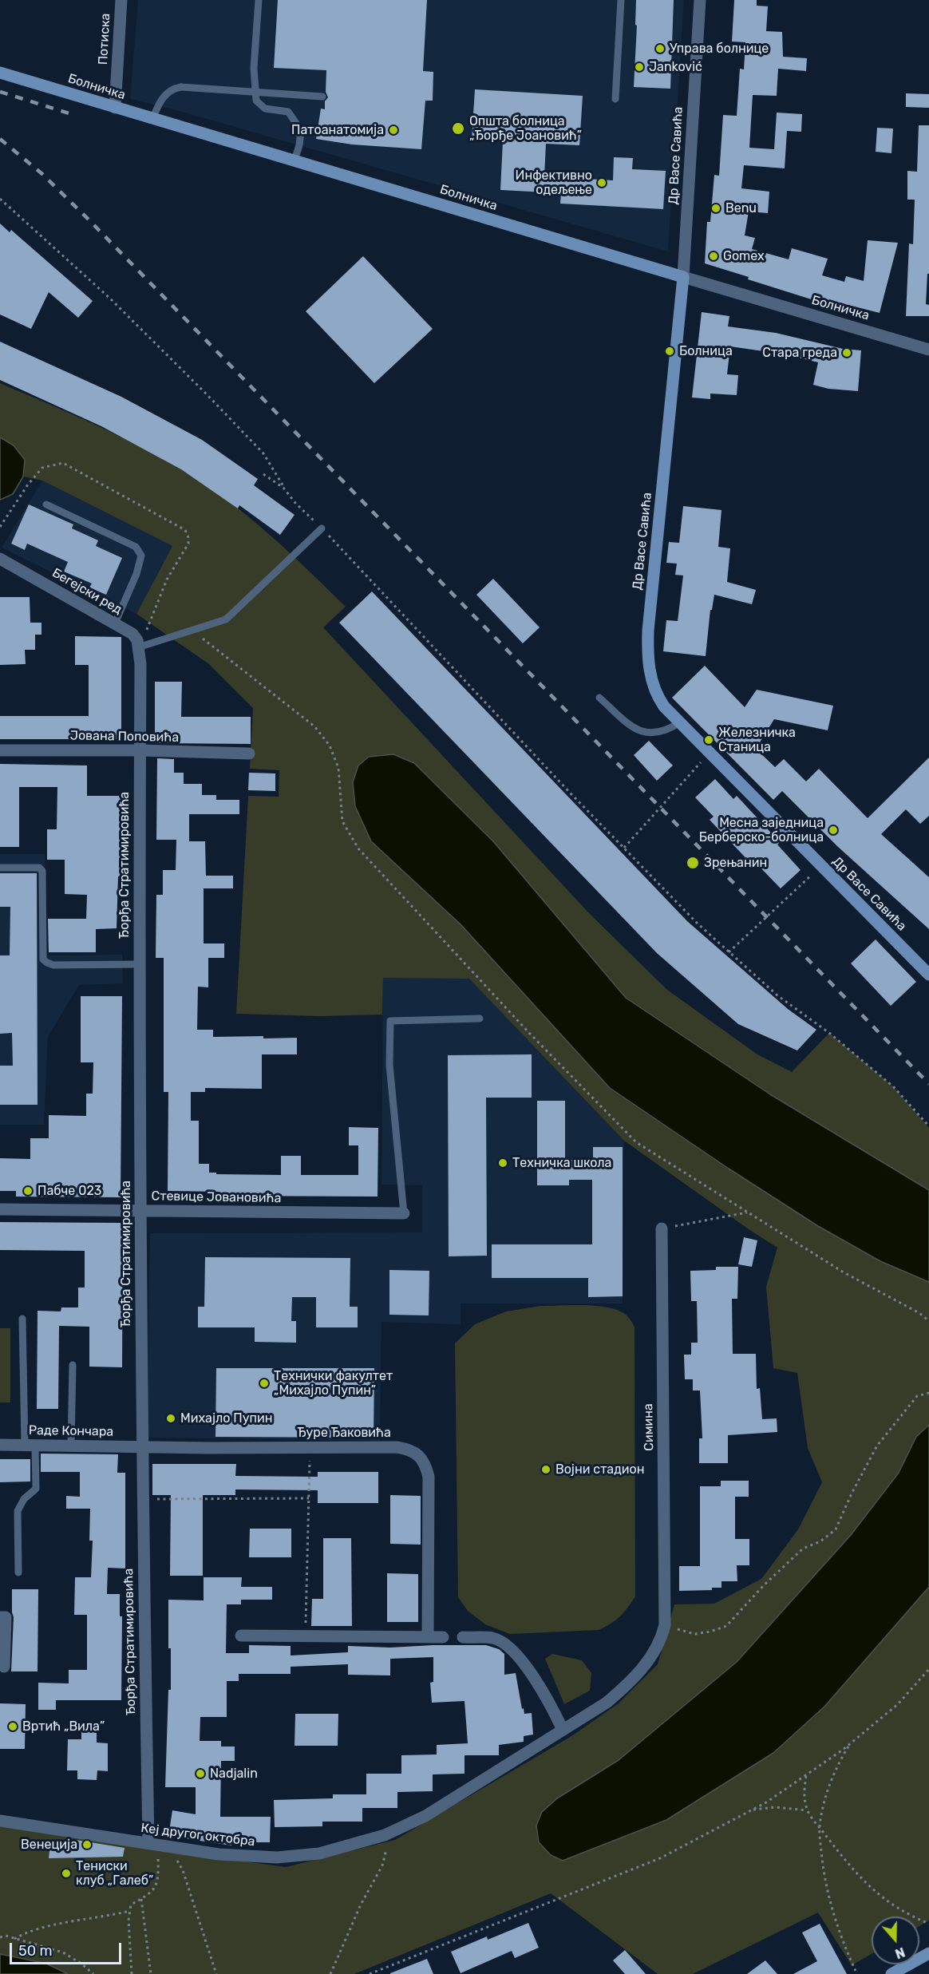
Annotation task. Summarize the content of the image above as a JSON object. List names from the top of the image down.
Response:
{
  "streets": {
    "street": [
      "Потиска",
      "Болничка",
      "Др Васе Савића",
      "Бегејски ред",
      "Јована Поповића",
      "Ђорђа Стратимировића",
      "Стевице Јовановића",
      "Симина",
      "Раде Кончара",
      "Ђуре Ђаковића",
      "Кеј другог октобра"
    ]
  },
  "crossings": [
    ["Потиска", "Болничка"],
    ["Болничка", "Др Васе Савића"],
    ["Бегејски ред", "Ђорђа Стратимировића"],
    ["Јована Поповића", "Ђорђа Стратимировића"],
    ["Ђорђа Стратимировића", "Стевице Јовановића"],
    ["Ђорђа Стратимировића", "Раде Кончара"],
    ["Ђорђа Стратимировића", "Ђуре Ђаковића"],
    ["Ђорђа Стратимировића", "Кеј другог октобра"],
    ["Симина", "Кеј другог октобра"],
    ["Раде Кончара", "Ђуре Ђаковића"]
  ],
  "places": [
    "Управа болнице",
    "Janković",
    "Општа болница „Ђорђе Јоановић”",
    "Патоанатомија",
    "Инфективно одељење",
    "Benu",
    "Gomex",
    "Болница",
    "Стара греда",
    "Железничка Станица",
    "Месна заједница Берберско-болница",
    "Зрењанин",
    "Техничка школа",
    "Пабче 023",
    "Технички факултет „Михајло Пупин”",
    "Михајло Пупин",
    "Војни стадион",
    "Вртић „Вила”",
    "Nadjalin",
    "Венеција",
    "Тениски клуб „Галеб”"
  ],
  "scale_bar": "50 m",
  "north": "bottom"
}
